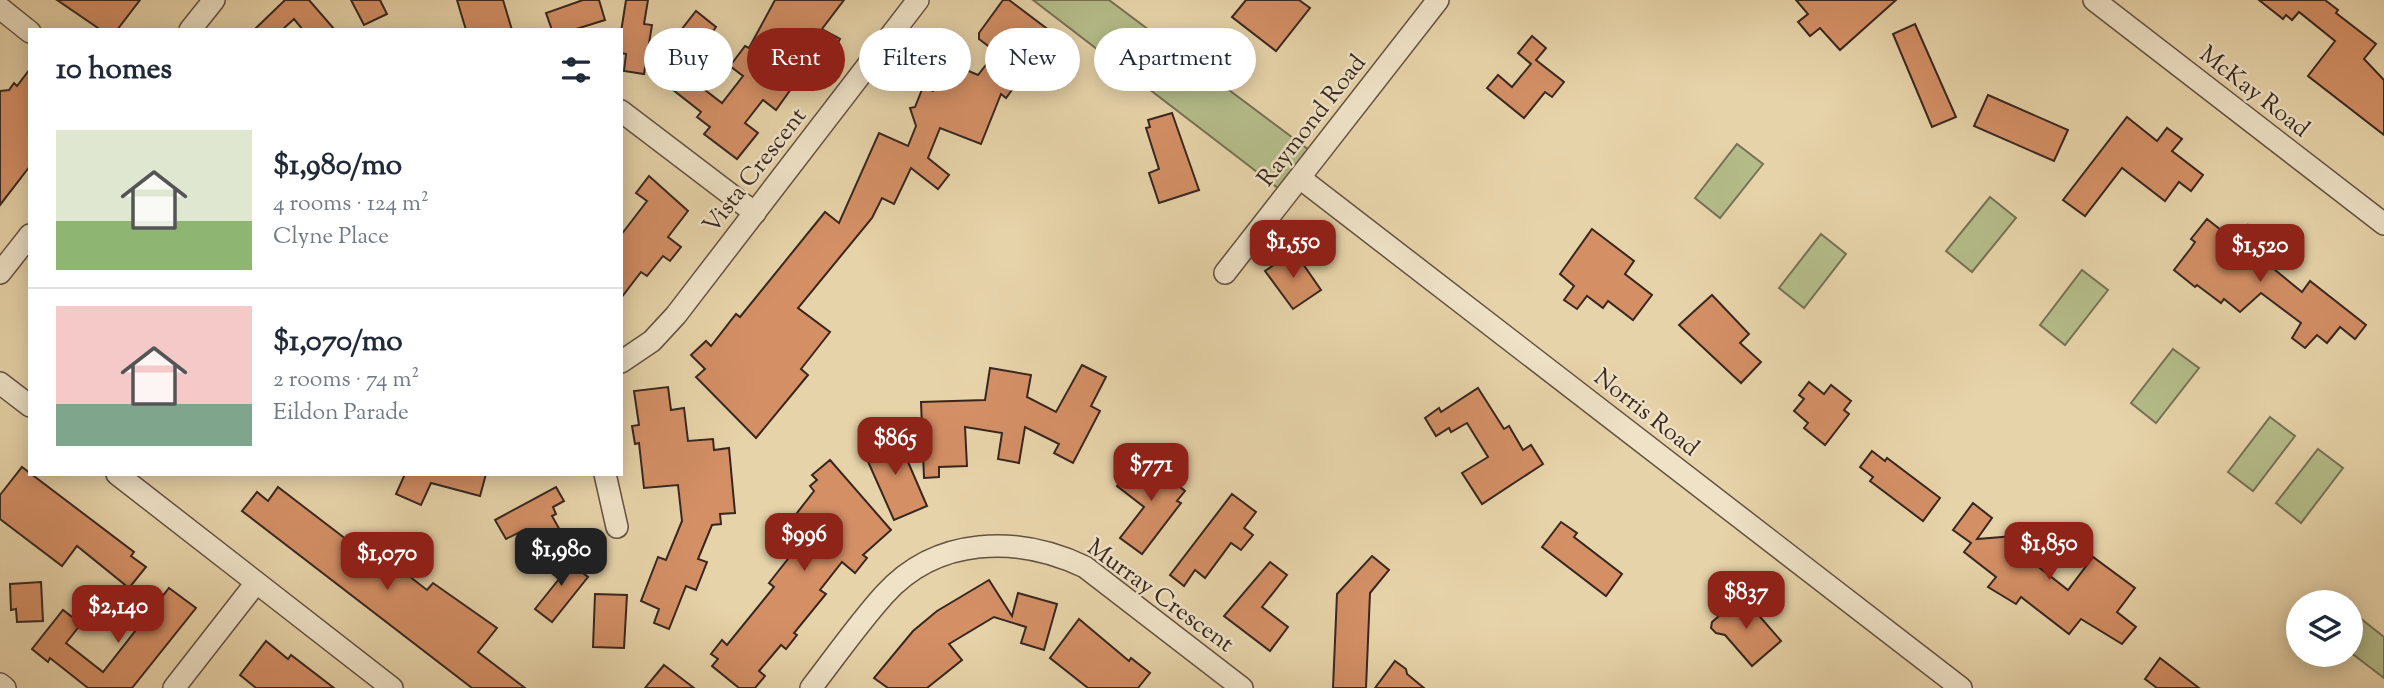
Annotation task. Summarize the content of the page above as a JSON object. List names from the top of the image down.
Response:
{
  "streets": {
    "street": [
      "McKay Road",
      "Raymond Road",
      "Vista Crescent",
      "Norris Road",
      "Murray Crescent"
    ]
  },
  "crossings": [
    ["Raymond Road", "Norris Road"]
  ],
  "page": {
    "chip": [
      "Buy",
      "Rent",
      "Filters",
      "New",
      "Apartment"
    ],
    "heading": "10 homes",
    "list": [
      {
        "name": "$1,980/mo",
        "note": "4 rooms · 124 m² · Clyne Place"
      },
      {
        "name": "$1,070/mo",
        "note": "2 rooms · 74 m² · Eildon Parade"
      }
    ],
    "price": [
      "$1,550",
      "$1,520",
      "$865",
      "$771",
      "$996",
      "$1,850",
      "$1,980",
      "$1,070",
      "$837",
      "$2,140"
    ]
  }
}
